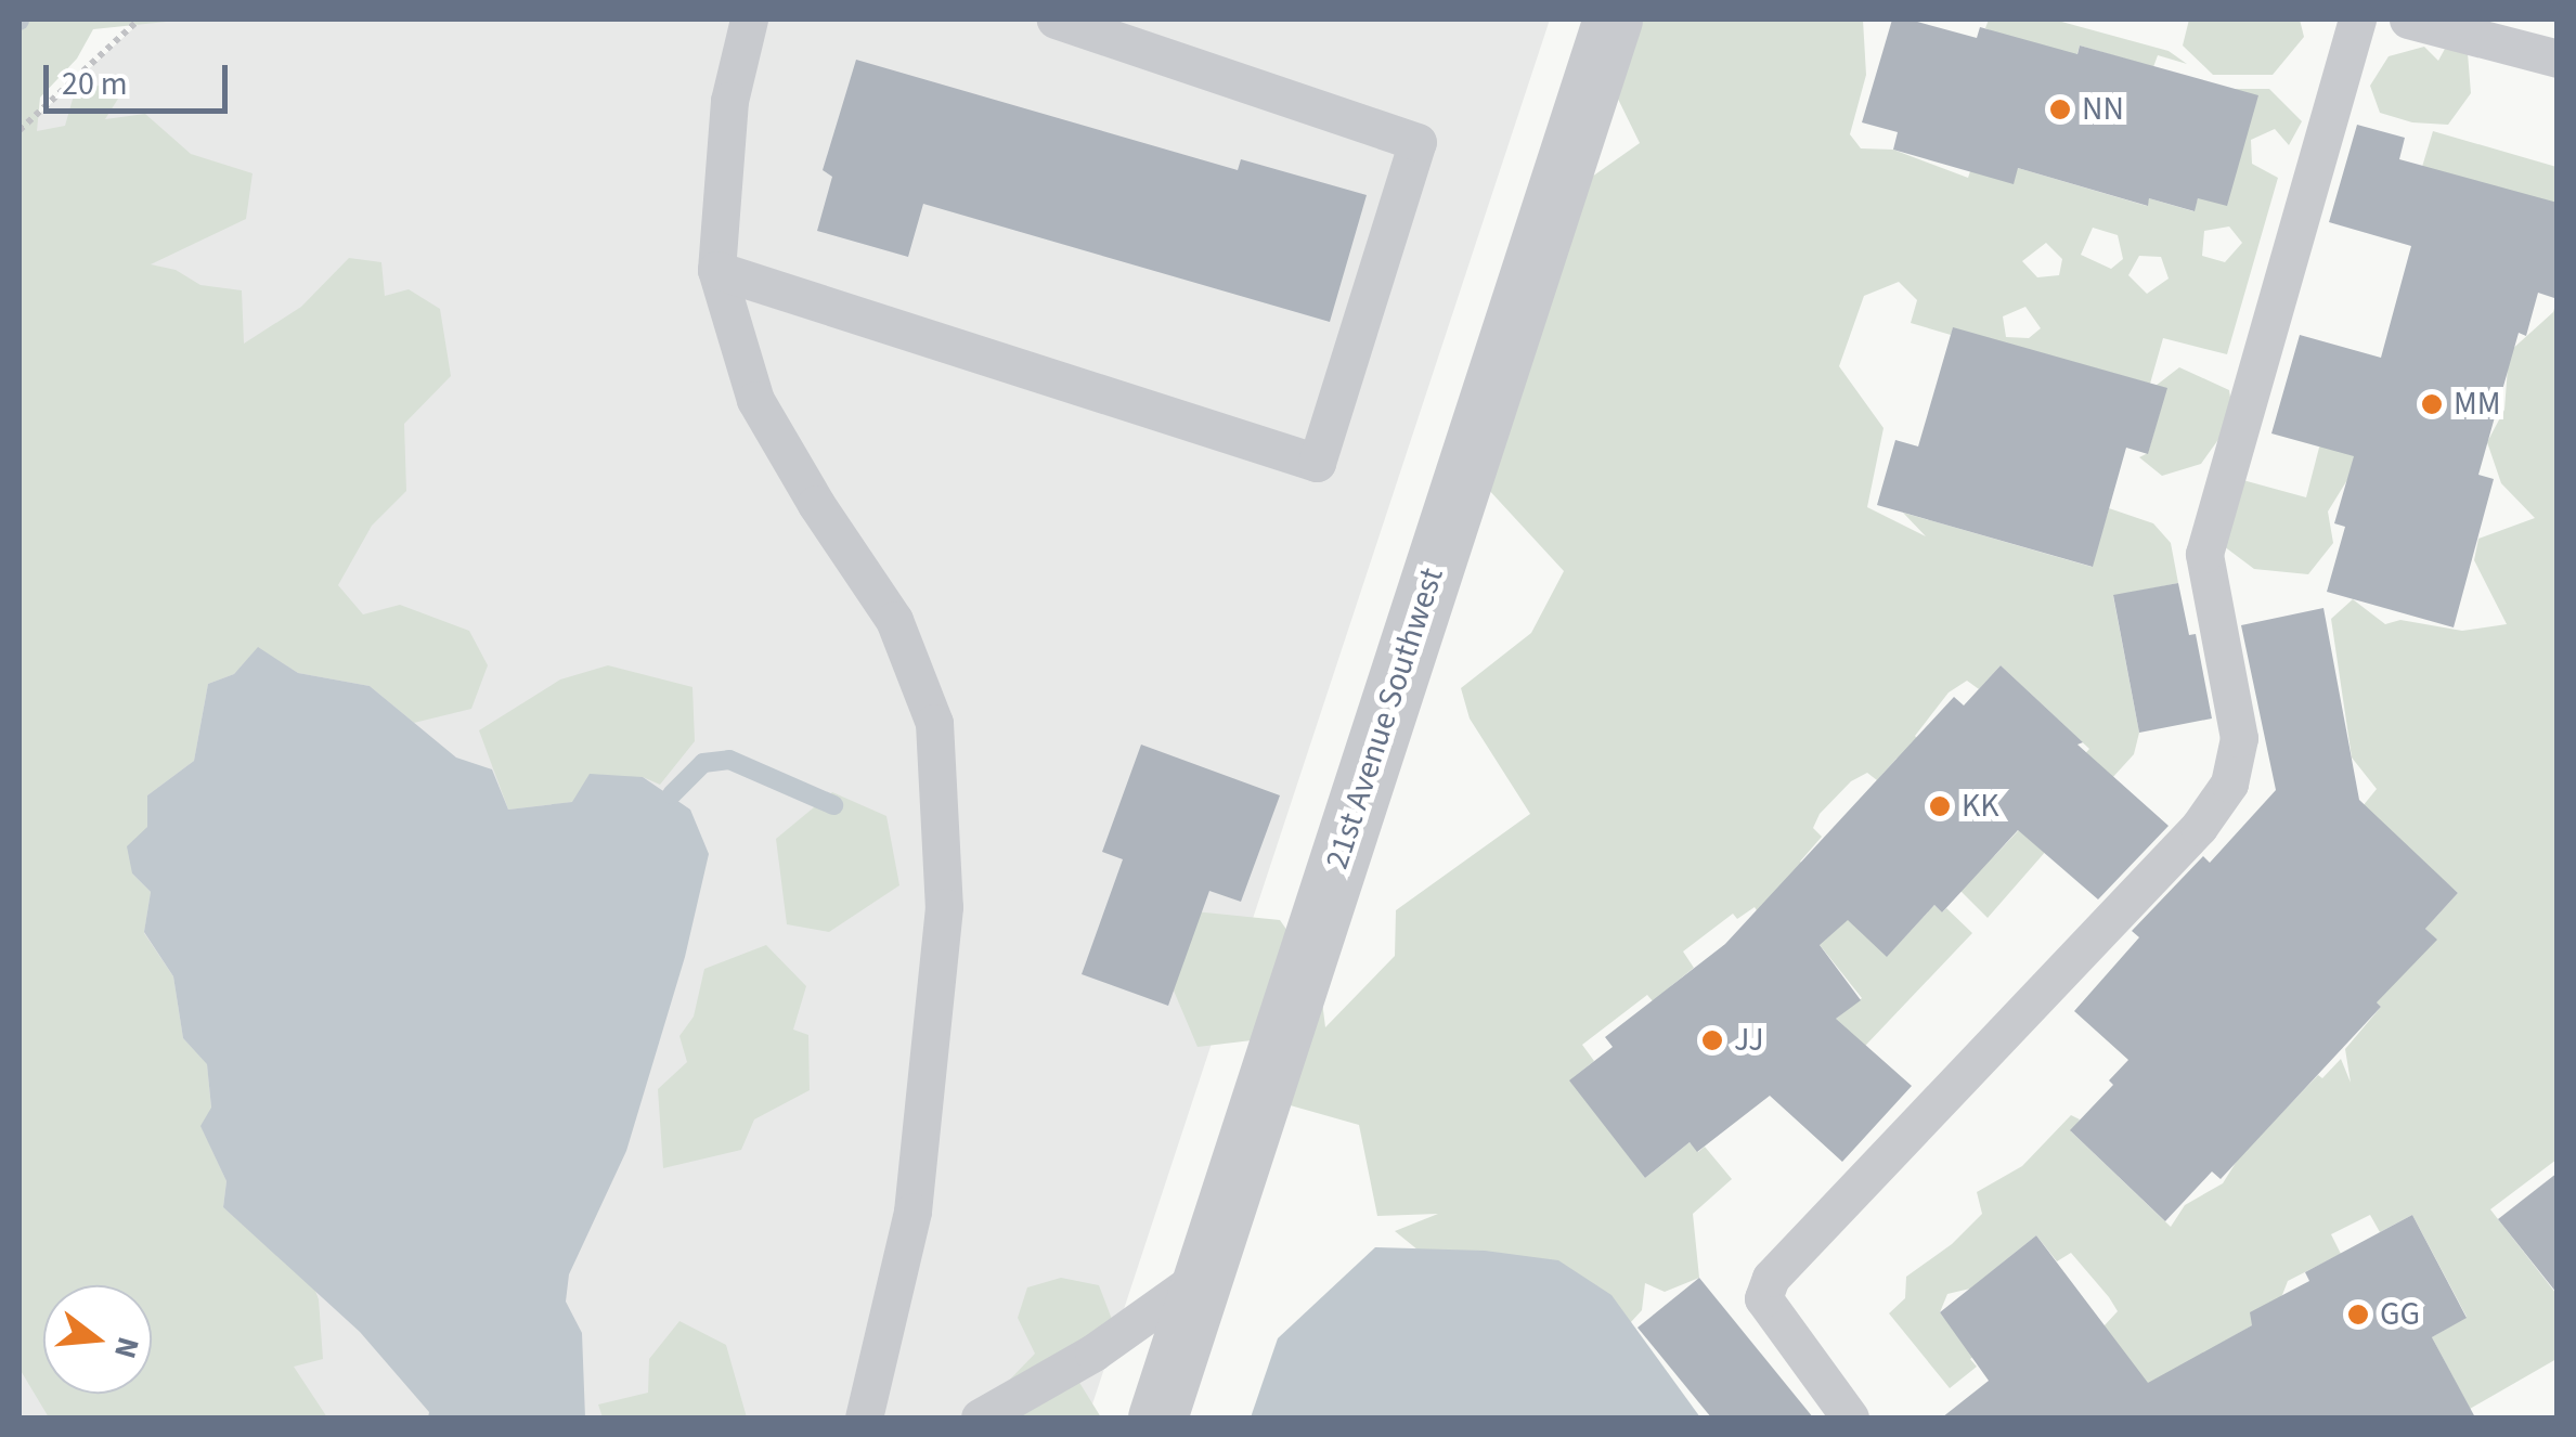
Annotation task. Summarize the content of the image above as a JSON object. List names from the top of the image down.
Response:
{
  "streets": {
    "street": ["21st Avenue Southwest"]
  },
  "places": [
    "NN",
    "MM",
    "KK",
    "JJ",
    "GG"
  ],
  "scale_bar": "20 m",
  "north": "right"
}
